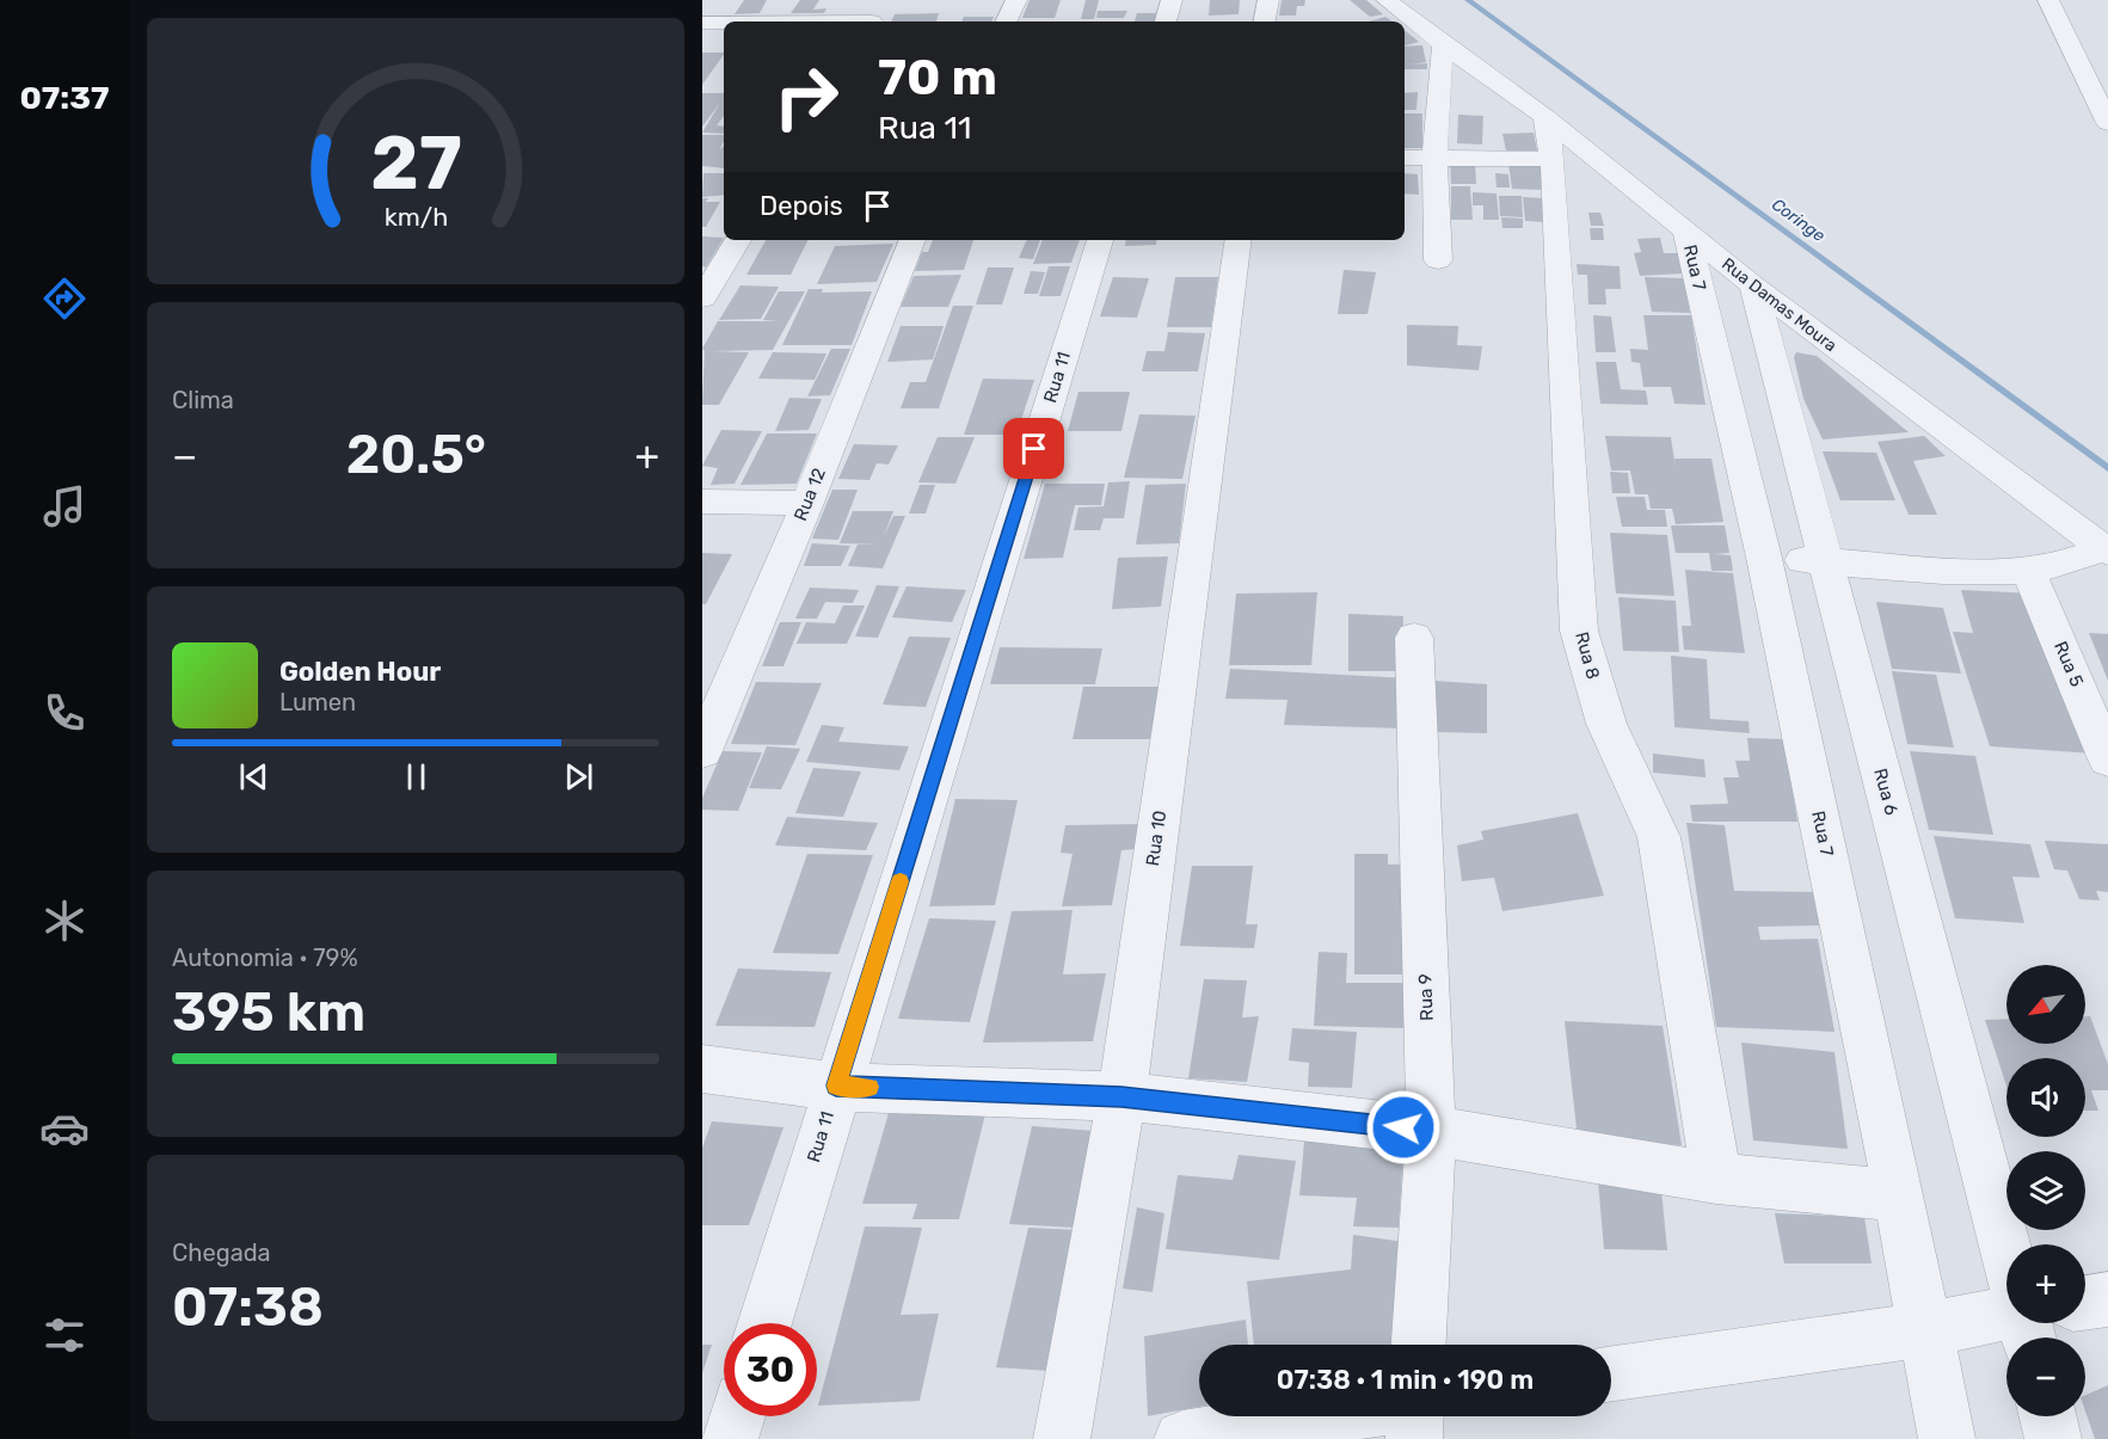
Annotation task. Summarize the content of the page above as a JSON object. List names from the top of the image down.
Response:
{
  "streets": {
    "street": [
      "Rua 7",
      "Rua Damas Moura",
      "Rua 11",
      "Rua 12",
      "Rua 8",
      "Rua 5",
      "Rua 6",
      "Rua 10",
      "Rua 9"
    ]
  },
  "crossings": [
    ["Rua 7", "Rua Damas Moura"],
    ["Rua Damas Moura", "Rua 8"],
    ["Rua Damas Moura", "Rua 6"]
  ],
  "water": ["Coringe"],
  "north": "bottom left",
  "page": {
    "tabs": "07:37",
    "turn": ["70 m", "Rua 11"],
    "then": "Depois",
    "tile": [
      "Clima",
      ["Autonomia · 79%", "395 km"],
      ["Chegada", "07:38"]
    ],
    "heat": ["−", "20.5°", "+"],
    "song": ["Golden Hour", "Lumen"],
    "map_buttons": ["+", "−"],
    "limit": "30",
    "trip": "07:38 · 1 min · 190 m",
    "gauge": ["27", "km/h"]
  }
}
